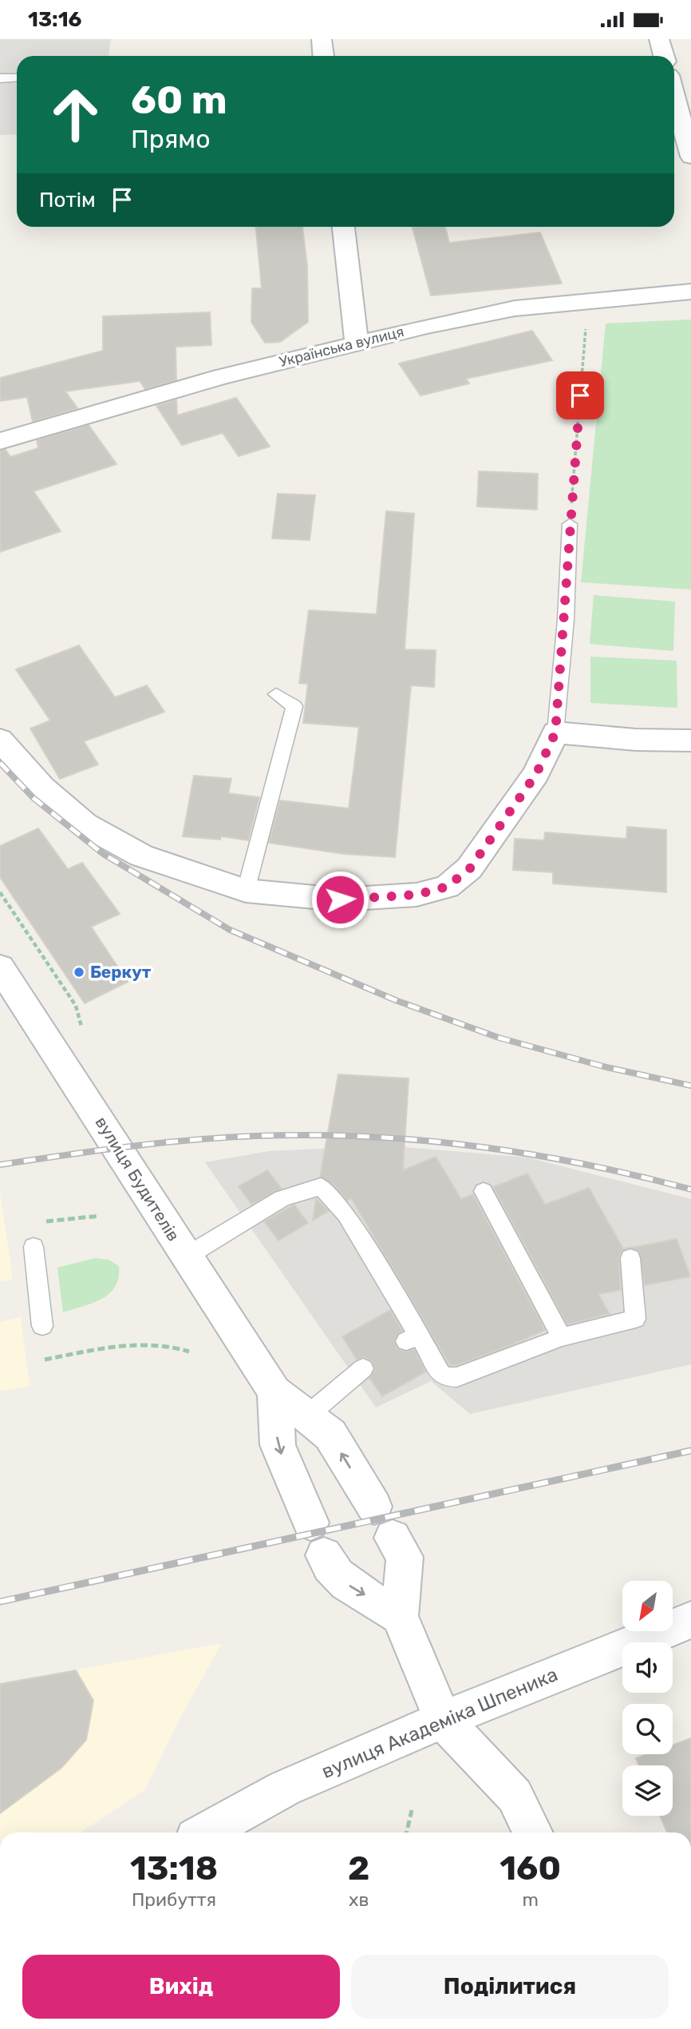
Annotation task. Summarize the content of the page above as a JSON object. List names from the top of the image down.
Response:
{
  "streets": {
    "street": ["Українська вулиця", "вулиця Будителів", "вулиця Академіка Шпеника"]
  },
  "places": ["Беркут"],
  "north": "bottom left",
  "page": {
    "status": "13:16",
    "turn": ["60 m", "Прямо"],
    "then": "Потім",
    "eta": [
      "13:18",
      "Прибуття",
      "2",
      "хв",
      "160",
      "m"
    ],
    "buttons": ["Вихід", "Поділитися"]
  }
}
